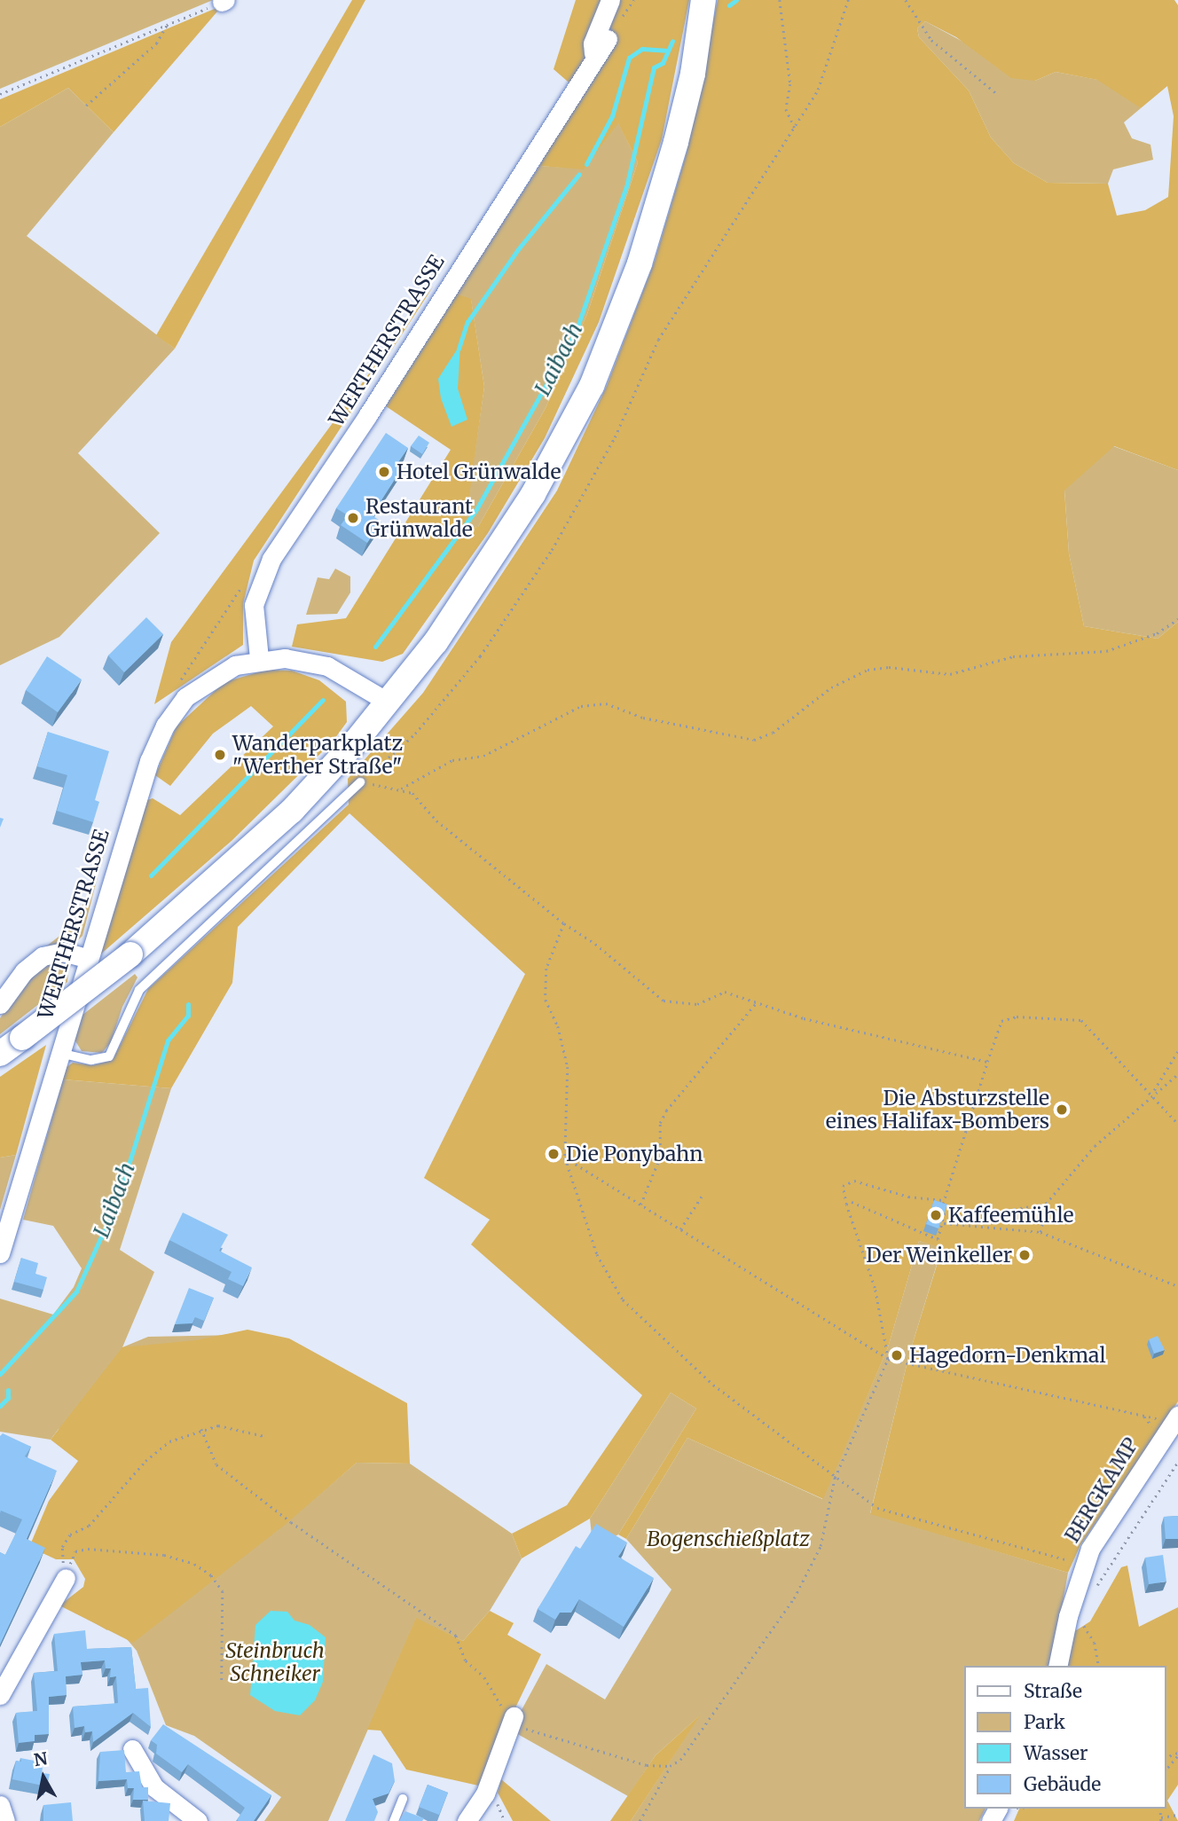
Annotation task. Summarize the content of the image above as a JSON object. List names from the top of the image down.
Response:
{
  "streets": {
    "street": ["WERTHERSTRASSE", "BERGKAMP"]
  },
  "water": ["Laibach"],
  "parks": ["Bogenschießplatz", "Steinbruch Schneiker"],
  "places": [
    "Hotel Grünwalde",
    "Restaurant Grünwalde",
    "Wanderparkplatz \"Werther Straße\"",
    "Die Absturzstelle eines Halifax-Bombers",
    "Die Ponybahn",
    "Kaffeemühle",
    "Der Weinkeller",
    "Hagedorn-Denkmal"
  ],
  "legend": [
    "Straße",
    "Park",
    "Wasser",
    "Gebäude"
  ],
  "north": "top"
}
